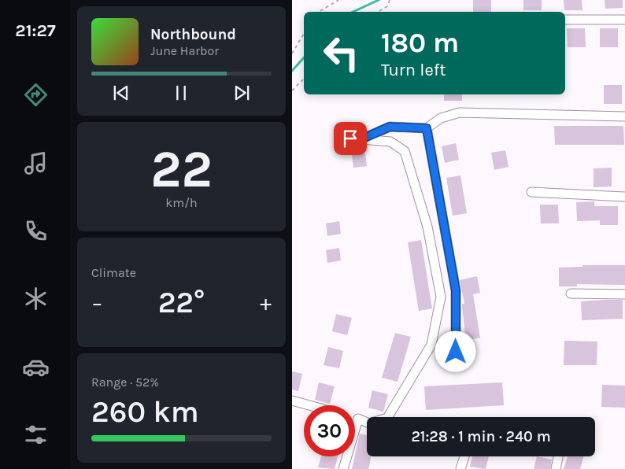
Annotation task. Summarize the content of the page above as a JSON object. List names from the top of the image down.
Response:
{
  "page": {
    "tabs": "21:27",
    "turn": ["180 m", "Turn left"],
    "song": ["Northbound", "June Harbor"],
    "tile": [
      ["22", "km/h"],
      "Climate",
      ["Range · 52%", "260 km"]
    ],
    "heat": ["−", "22°", "+"],
    "limit": "30",
    "trip": "21:28 · 1 min · 240 m"
  }
}
